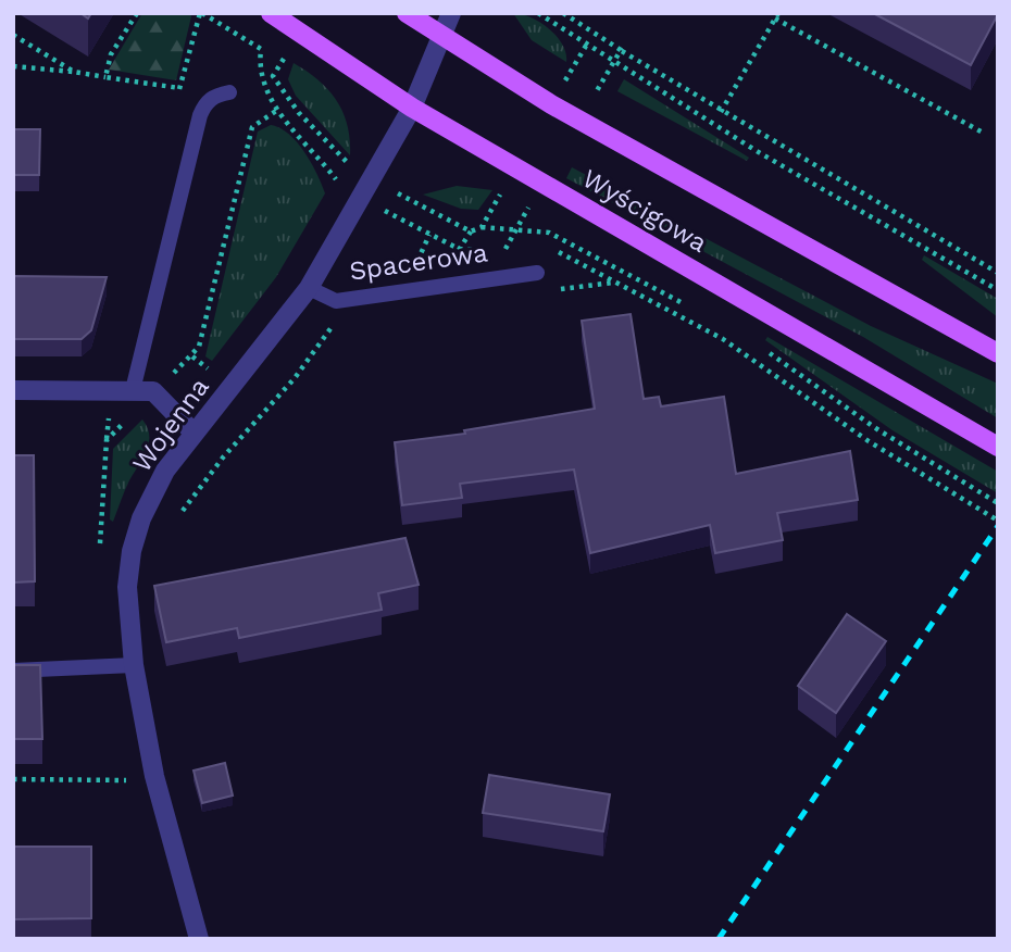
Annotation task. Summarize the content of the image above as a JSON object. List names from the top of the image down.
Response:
{
  "streets": {
    "main road": ["Wyścigowa"],
    "street": ["Wojenna"],
    "lane": ["Spacerowa"]
  },
  "crossings": [
    ["Wyścigowa", "Wojenna"],
    ["Spacerowa", "Wojenna"]
  ]
}
